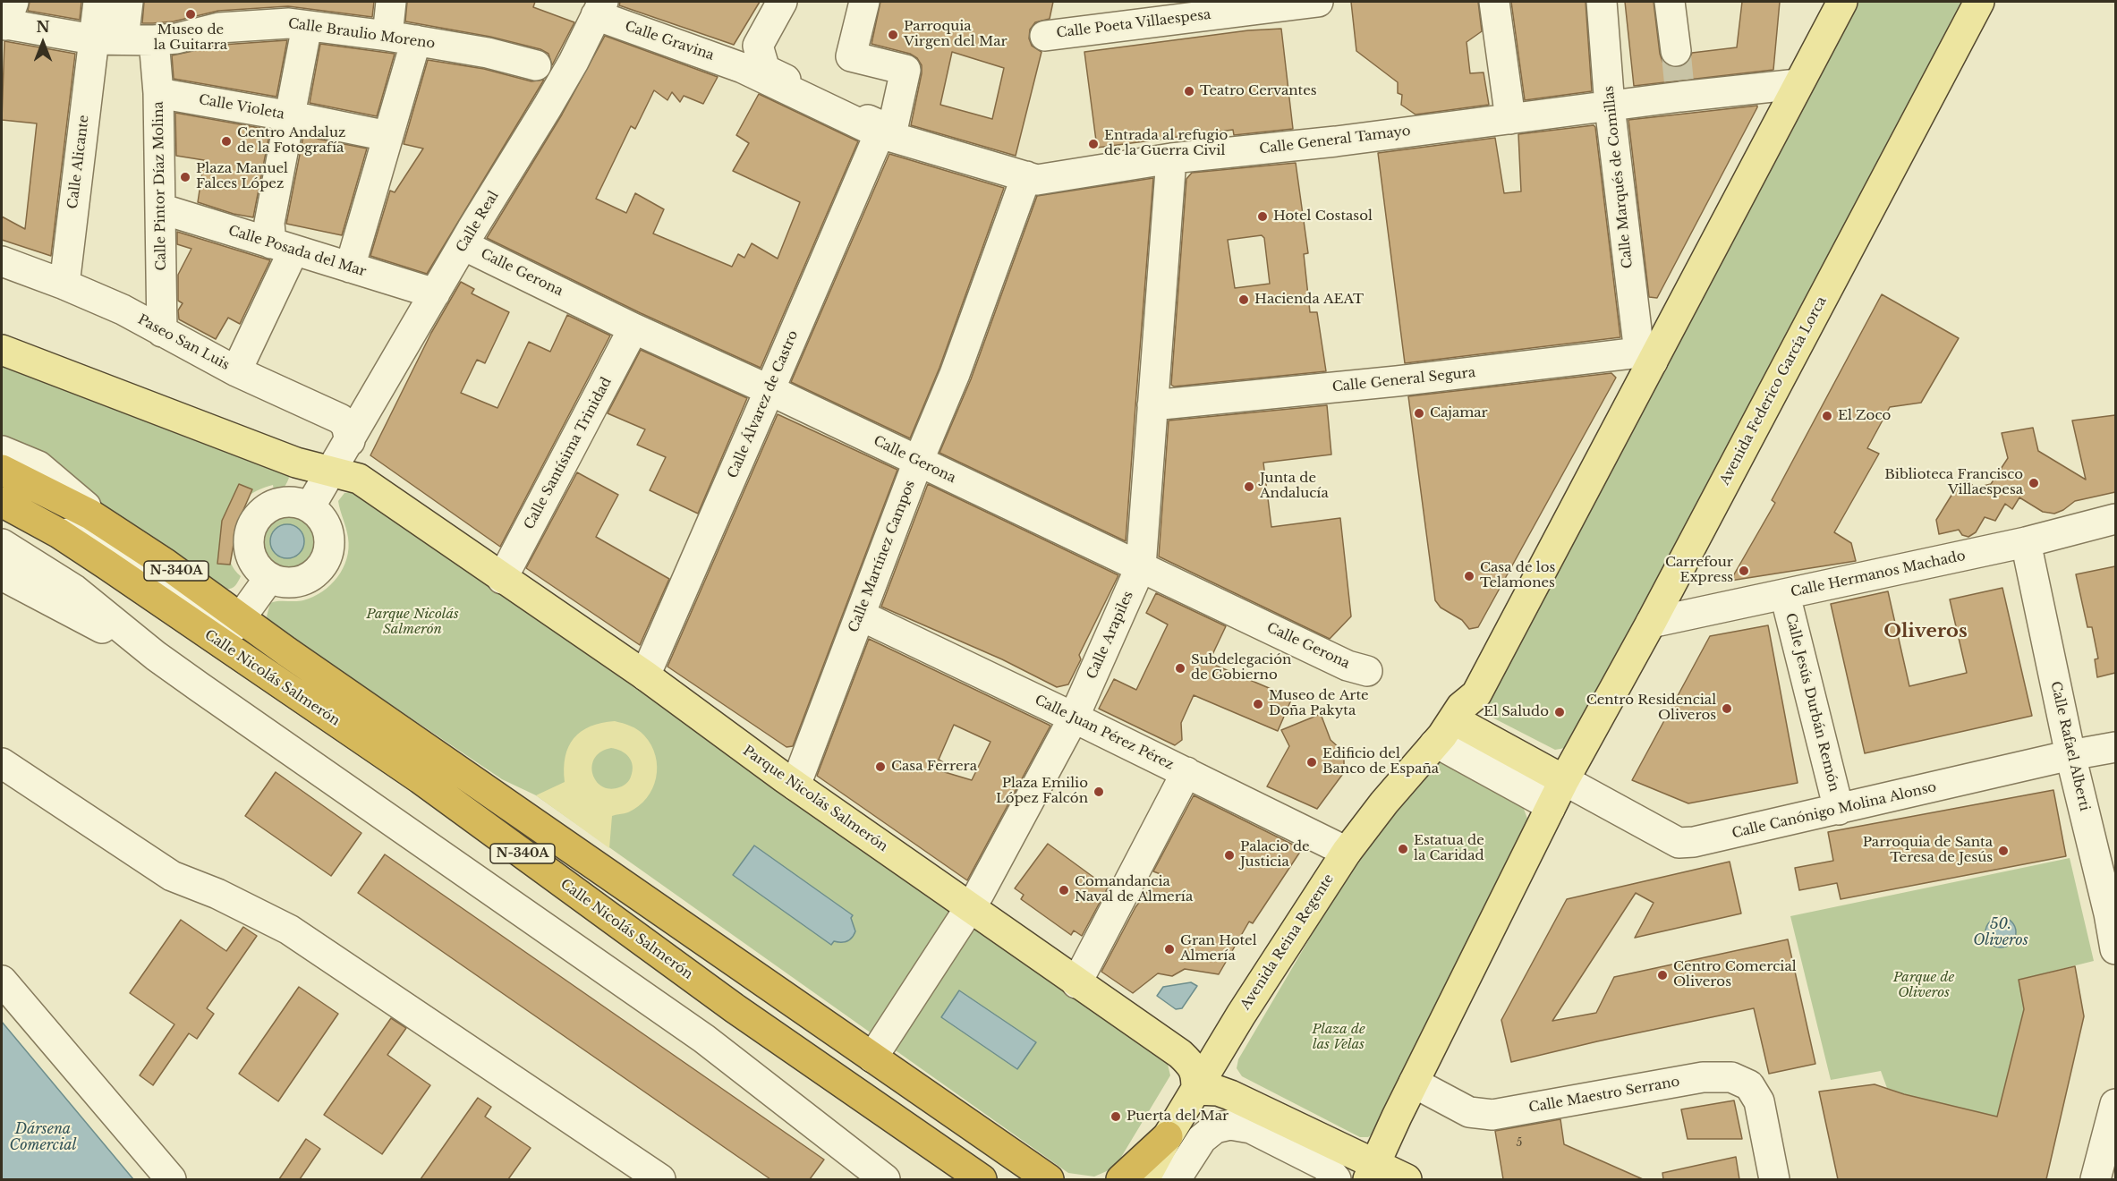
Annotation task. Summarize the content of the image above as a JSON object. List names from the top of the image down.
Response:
{
  "streets": {
    "highway": ["N-340A", "Calle Nicolás Salmerón"],
    "main road": ["Avenida Federico García Lorca", "Parque Nicolás Salmerón", "Avenida Reina Regente"],
    "street": [
      "Calle Poeta Villaespesa",
      "Calle Braulio Moreno",
      "Calle Gravina",
      "Calle Violeta",
      "Calle General Tamayo",
      "Calle Alicante",
      "Calle Marqués de Comillas",
      "Calle Pintor Díaz Molina",
      "Calle Real",
      "Calle Posada del Mar",
      "Calle Gerona",
      "Paseo San Luis",
      "Calle General Segura",
      "Calle Álvarez de Castro",
      "Calle Santísima Trinidad",
      "Calle Martínez Campos",
      "Calle Hermanos Machado",
      "Calle Arapiles",
      "Calle Jesús Durbán Remón",
      "Calle Juan Pérez Pérez",
      "Calle Rafael Alberti",
      "Calle Canónigo Molina Alonso",
      "Calle Maestro Serrano"
    ]
  },
  "crossings": [
    ["Calle Braulio Moreno", "Calle Alicante"],
    ["Calle Braulio Moreno", "Calle Pintor Díaz Molina"],
    ["Calle Gravina", "Calle General Tamayo"],
    ["Calle Gravina", "Calle Real"],
    ["Calle Gravina", "Calle Álvarez de Castro"],
    ["Calle Violeta", "Calle Pintor Díaz Molina"],
    ["Calle General Tamayo", "Calle Marqués de Comillas"],
    ["Calle General Tamayo", "Calle Álvarez de Castro"],
    ["Calle General Tamayo", "Calle Martínez Campos"],
    ["Calle General Tamayo", "Calle Arapiles"],
    ["Calle Alicante", "Paseo San Luis"],
    ["Calle Marqués de Comillas", "Calle General Segura"],
    ["Calle Pintor Díaz Molina", "Calle Posada del Mar"],
    ["Calle Pintor Díaz Molina", "Paseo San Luis"],
    ["Calle Real", "Calle Posada del Mar"],
    ["Calle Real", "Calle Gerona"],
    ["Calle Real", "Paseo San Luis"],
    ["Calle Real", "Parque Nicolás Salmerón"],
    ["Calle Gerona", "Calle Álvarez de Castro"],
    ["Calle Gerona", "Calle Santísima Trinidad"],
    ["Calle Gerona", "Calle Martínez Campos"],
    ["Calle Gerona", "Calle Arapiles"],
    ["Calle General Segura", "Calle Arapiles"],
    ["Avenida Federico García Lorca", "Calle Hermanos Machado"],
    ["Avenida Federico García Lorca", "Calle Canónigo Molina Alonso"],
    ["Calle Álvarez de Castro", "Parque Nicolás Salmerón"],
    ["Calle Santísima Trinidad", "Parque Nicolás Salmerón"],
    ["Calle Martínez Campos", "Calle Juan Pérez Pérez"],
    ["Calle Martínez Campos", "Parque Nicolás Salmerón"],
    ["N-340A", "Calle Arapiles"],
    ["N-340A", "Calle Nicolás Salmerón"],
    ["Calle Hermanos Machado", "Calle Jesús Durbán Remón"],
    ["Calle Hermanos Machado", "Calle Rafael Alberti"],
    ["Calle Arapiles", "Calle Juan Pérez Pérez"],
    ["Calle Arapiles", "Parque Nicolás Salmerón"],
    ["Calle Jesús Durbán Remón", "Calle Canónigo Molina Alonso"],
    ["Calle Juan Pérez Pérez", "Avenida Reina Regente"],
    ["Calle Rafael Alberti", "Calle Canónigo Molina Alonso"],
    ["Parque Nicolás Salmerón", "Avenida Reina Regente"]
  ],
  "districts": ["Oliveros"],
  "water": ["50. Oliveros", "Dársena Comercial"],
  "parks": ["Parque Nicolás Salmerón", "Parque de Oliveros", "Plaza de las Velas"],
  "places": [
    "Museo de la Guitarra",
    "Parroquia Virgen del Mar",
    "Teatro Cervantes",
    "Centro Andaluz de la Fotografía",
    "Entrada al refugio de la Guerra Civil",
    "Plaza Manuel Falces López",
    "Hotel Costasol",
    "Hacienda AEAT",
    "Cajamar",
    "El Zoco",
    "Biblioteca Francisco Villaespesa",
    "Junta de Andalucía",
    "Carrefour Express",
    "Casa de los Telamones",
    "Subdelegación de Gobierno",
    "Museo de Arte Doña Pakyta",
    "Centro Residencial Oliveros",
    "El Saludo",
    "Edificio del Banco de España",
    "Casa Ferrera",
    "Plaza Emilio López Falcón",
    "Estatua de la Caridad",
    "Parroquia de Santa Teresa de Jesús",
    "Palacio de Justicia",
    "Comandancia Naval de Almería",
    "Gran Hotel Almería",
    "Centro Comercial Oliveros",
    "Puerta del Mar"
  ],
  "house_numbers": ["5"],
  "north": "top"
}
